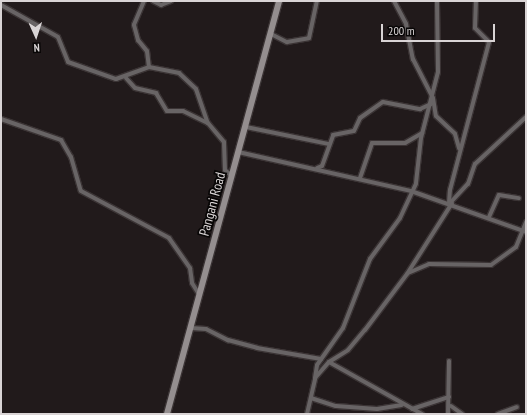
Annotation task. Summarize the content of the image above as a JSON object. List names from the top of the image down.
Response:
{
  "streets": {
    "main road": ["Pangani Road"]
  },
  "scale_bar": "200 m",
  "north": "bottom"
}
